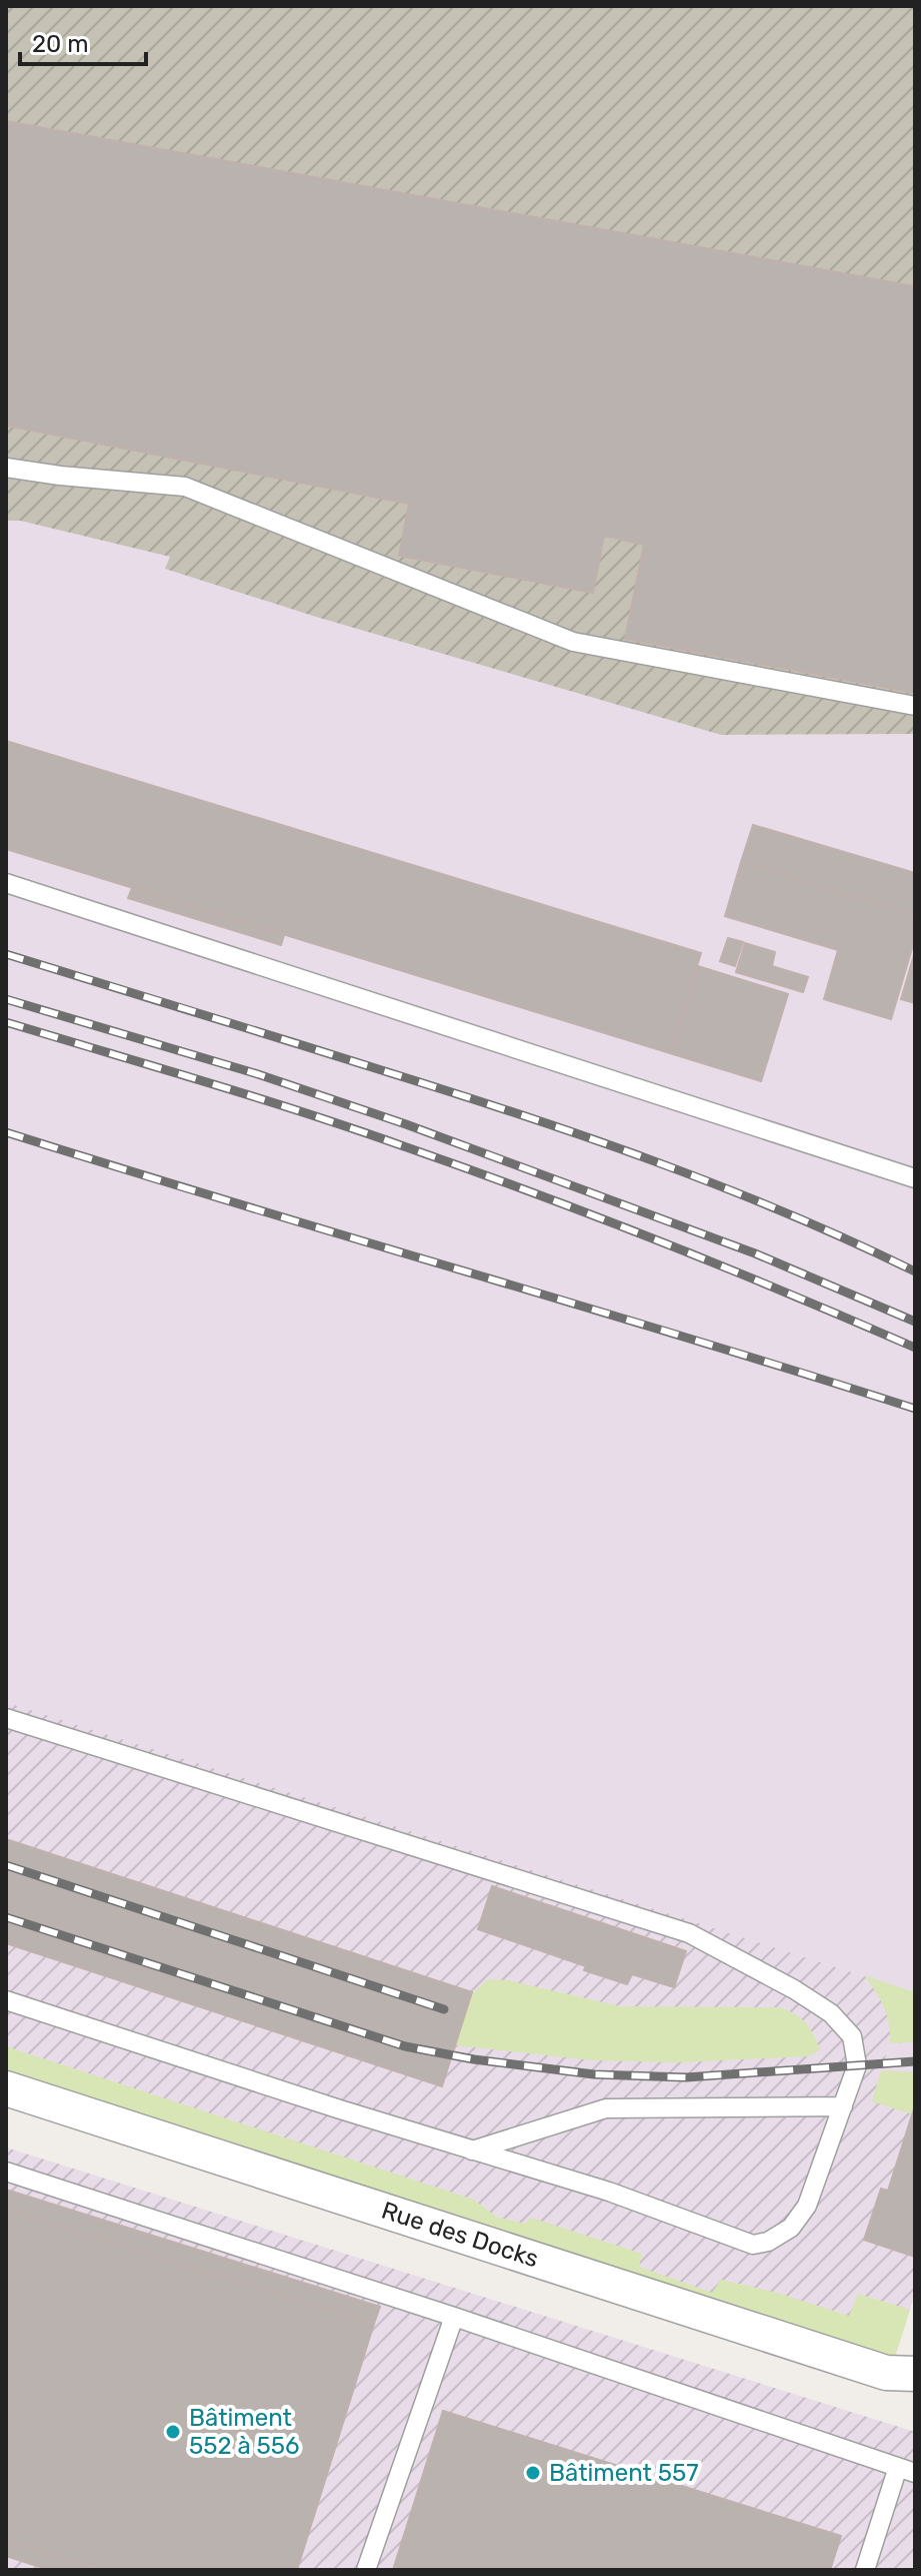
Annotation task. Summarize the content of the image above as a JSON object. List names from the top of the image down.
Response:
{
  "streets": {
    "street": ["Rue des Docks"]
  },
  "places": ["Bâtiment 552 à 556", "Bâtiment 557"],
  "scale_bar": "20 m"
}
